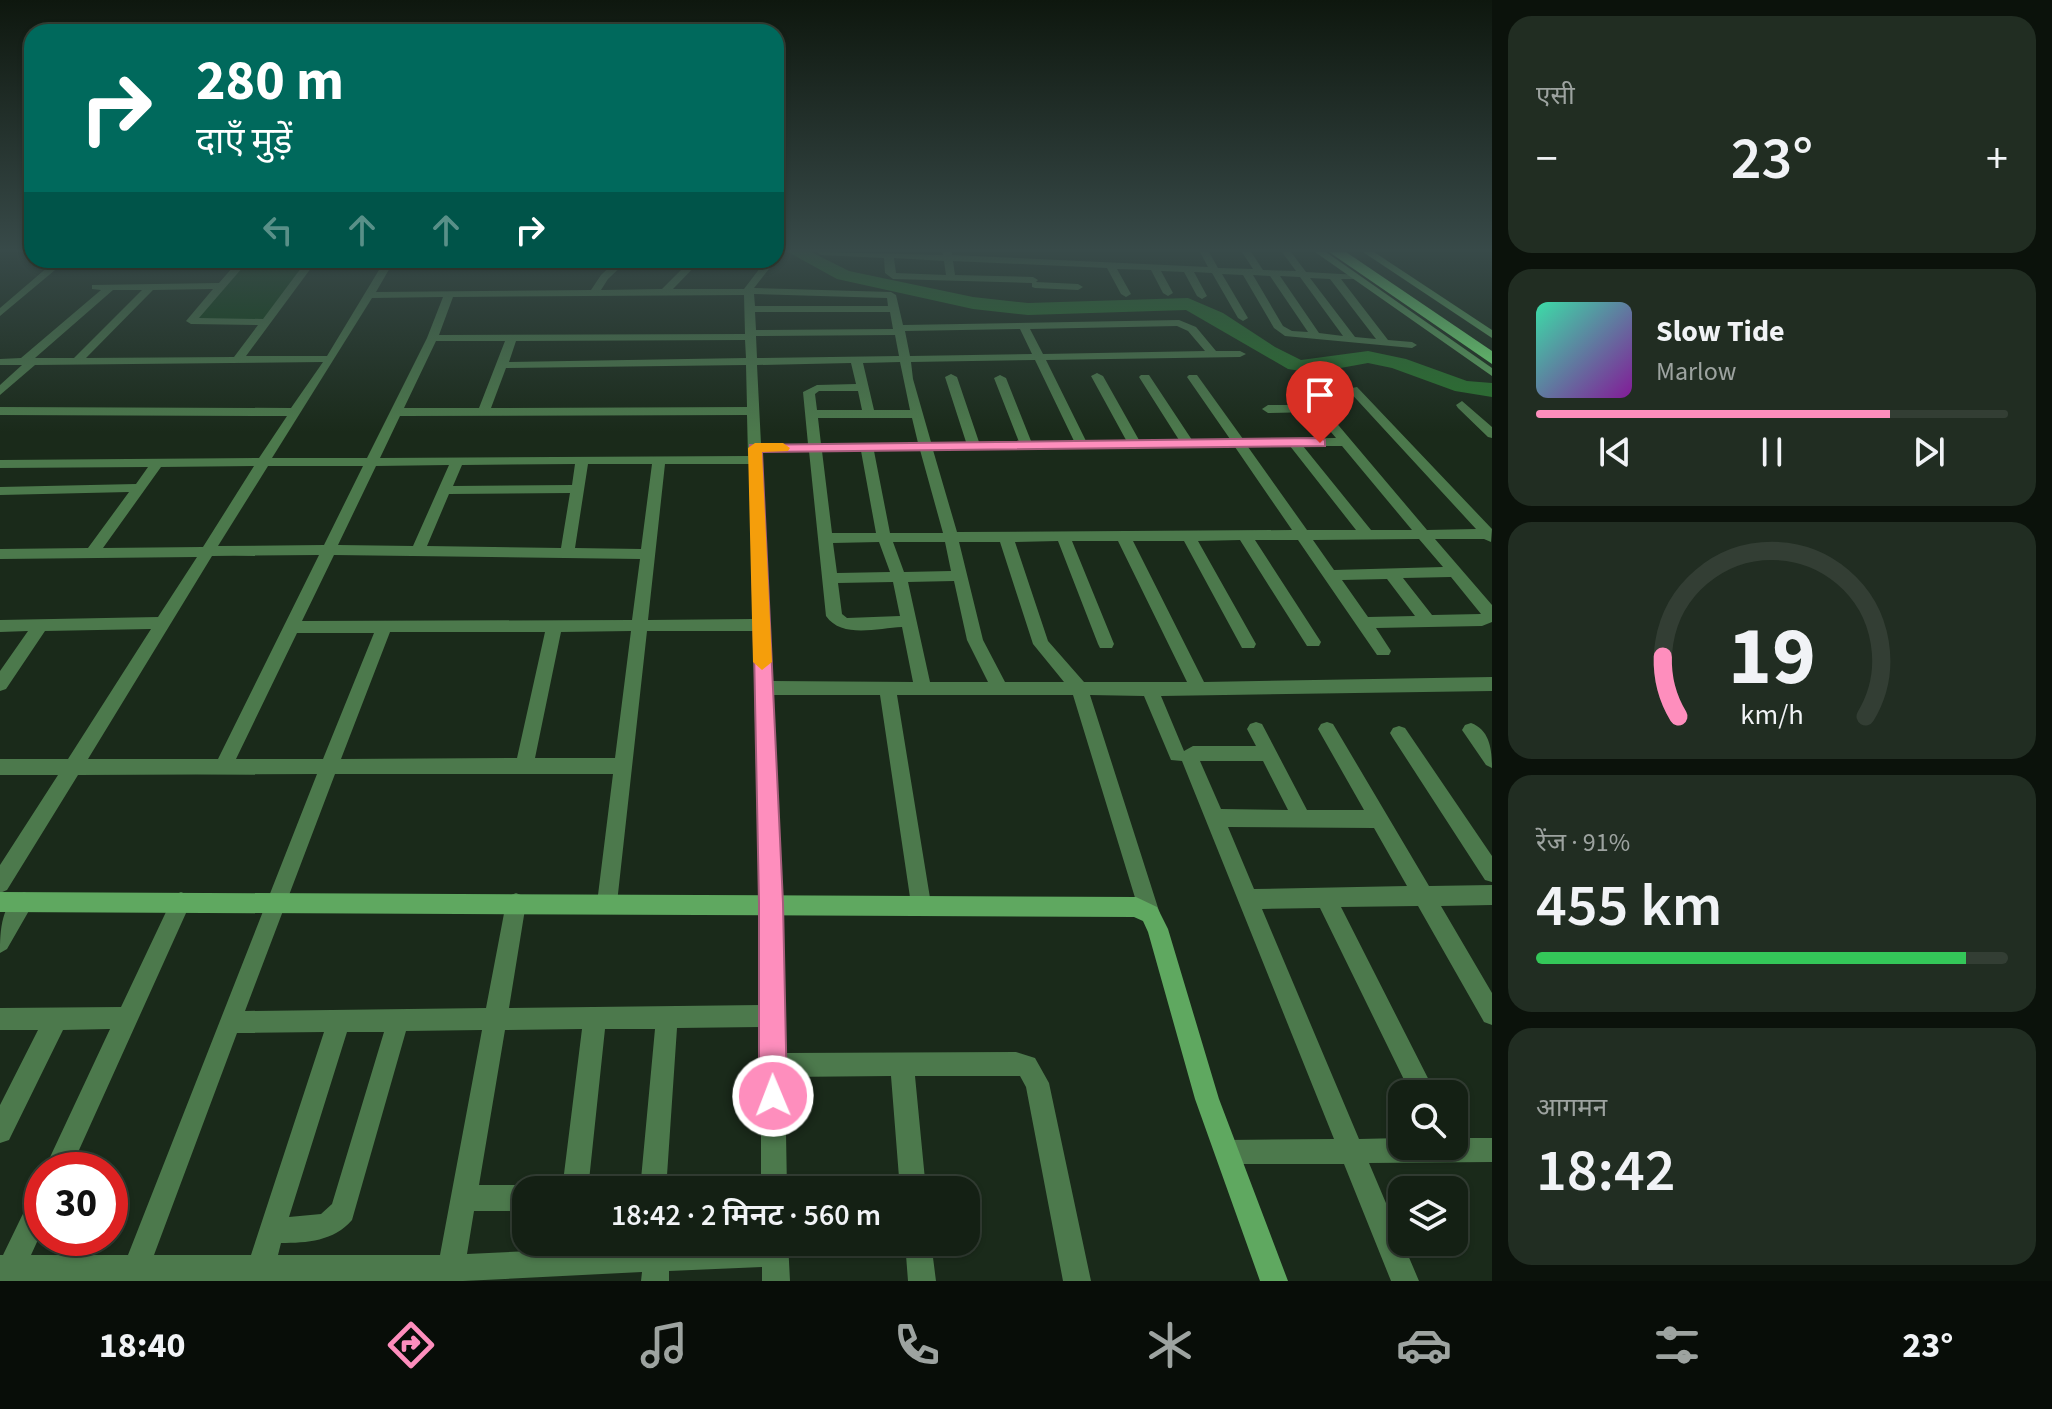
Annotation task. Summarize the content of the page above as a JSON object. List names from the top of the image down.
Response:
{
  "page": {
    "tile": [
      "एसी",
      ["रेंज · 91%", "455 km"],
      ["आगमन", "18:42"]
    ],
    "turn": ["280 m", "दाएँ मुड़ें"],
    "heat": ["−", "23°", "+"],
    "song": ["Slow Tide", "Marlow"],
    "limit": "30",
    "trip": "18:42 · 2 मिनट · 560 m",
    "tabs": ["18:40", "23°"],
    "gauge": ["19", "km/h"]
  }
}
